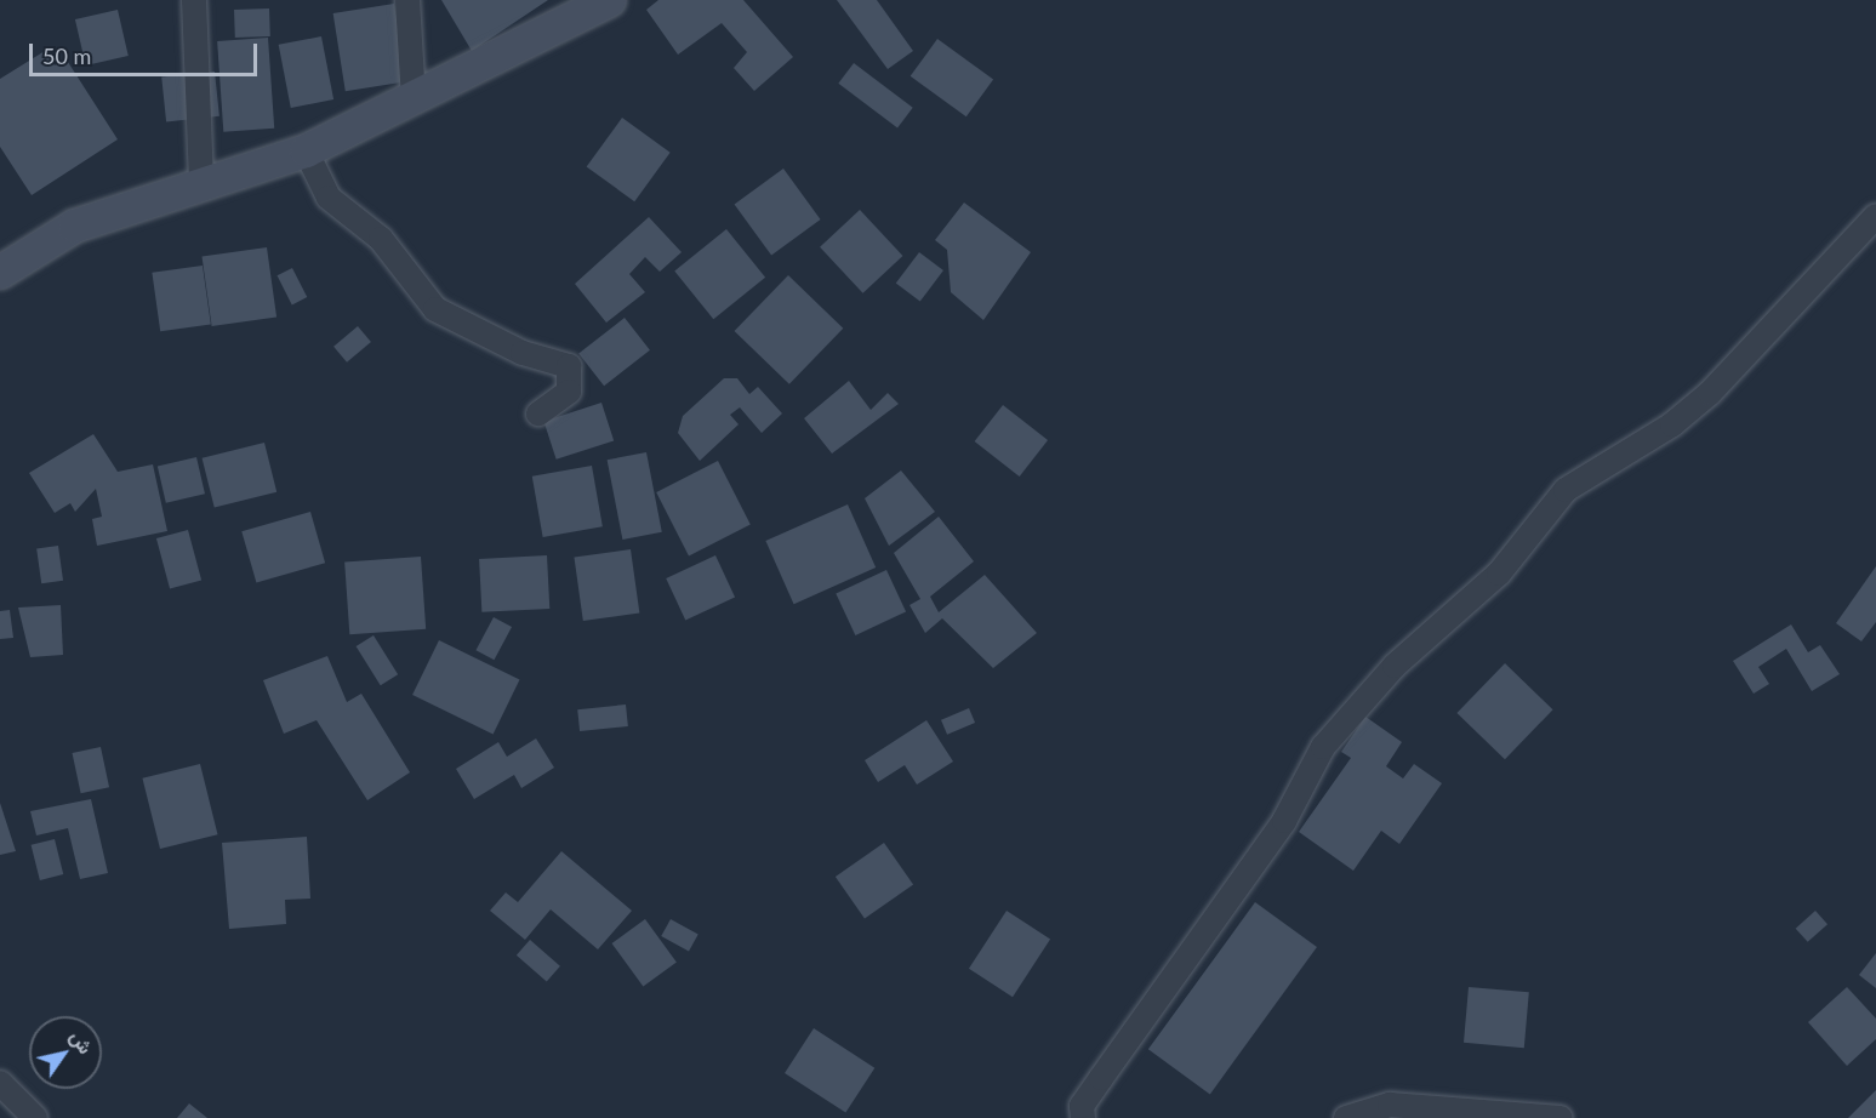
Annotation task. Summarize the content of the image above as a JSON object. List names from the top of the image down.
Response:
{
  "scale_bar": "50 m",
  "north": "top right"
}
